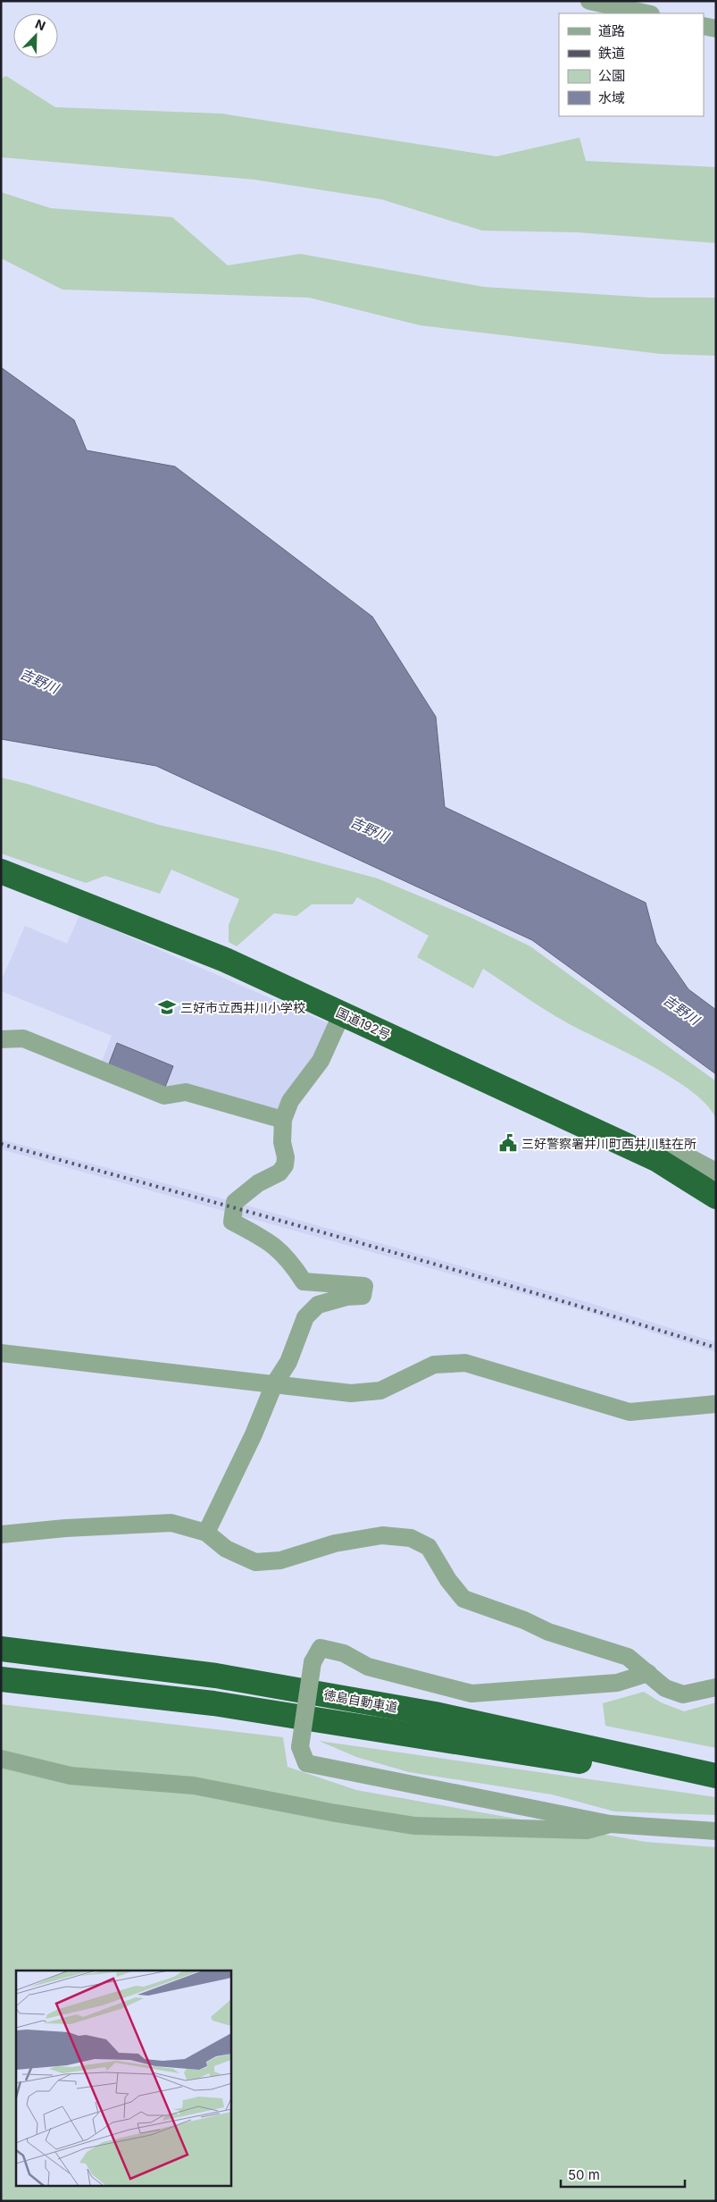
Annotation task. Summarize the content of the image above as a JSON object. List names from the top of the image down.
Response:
{
  "streets": {
    "highway": ["国道192号", "徳島自動車道"]
  },
  "water": ["吉野川"],
  "places": {
    "school or university": ["三好市立西井川小学校"],
    "public building": ["三好警察署井川町西井川駐在所"]
  },
  "legend": [
    "道路",
    "鉄道",
    "公園",
    "水域"
  ],
  "scale_bar": "50 m",
  "north": "top right"
}
